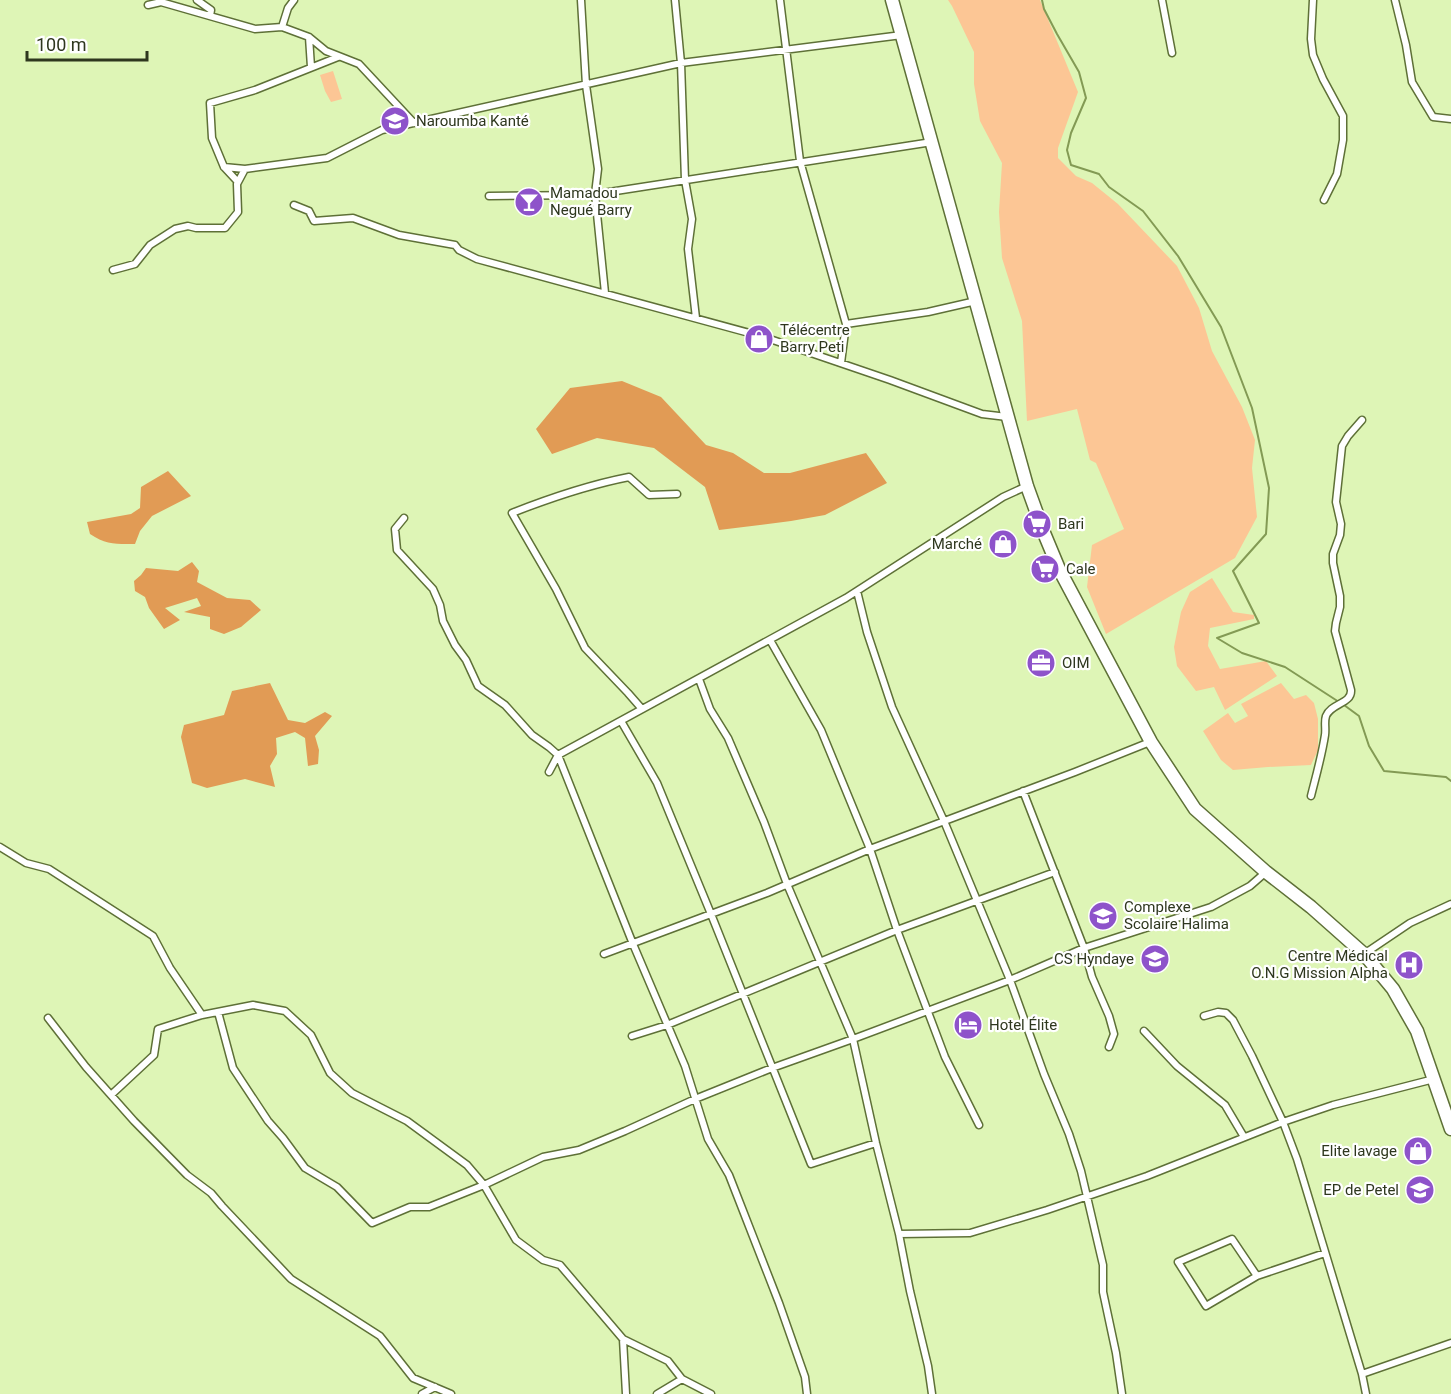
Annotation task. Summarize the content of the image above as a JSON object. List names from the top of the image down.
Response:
{
  "places": {
    "school or university": [
      "Naroumba Kanté",
      "Complexe Scolaire Halima",
      "CS Hyndaye",
      "EP de Petel"
    ],
    "bar": ["Mamadou Negué Barry"],
    "shop": ["Télécentre Barry Peti", "Marché", "Elite lavage"],
    "supermarket": ["Bari", "Cale"],
    "office": ["OIM"],
    "hospital": ["Centre Médical O.N.G Mission Alpha"],
    "hotel": ["Hotel Élite"]
  },
  "scale_bar": "100 m"
}
